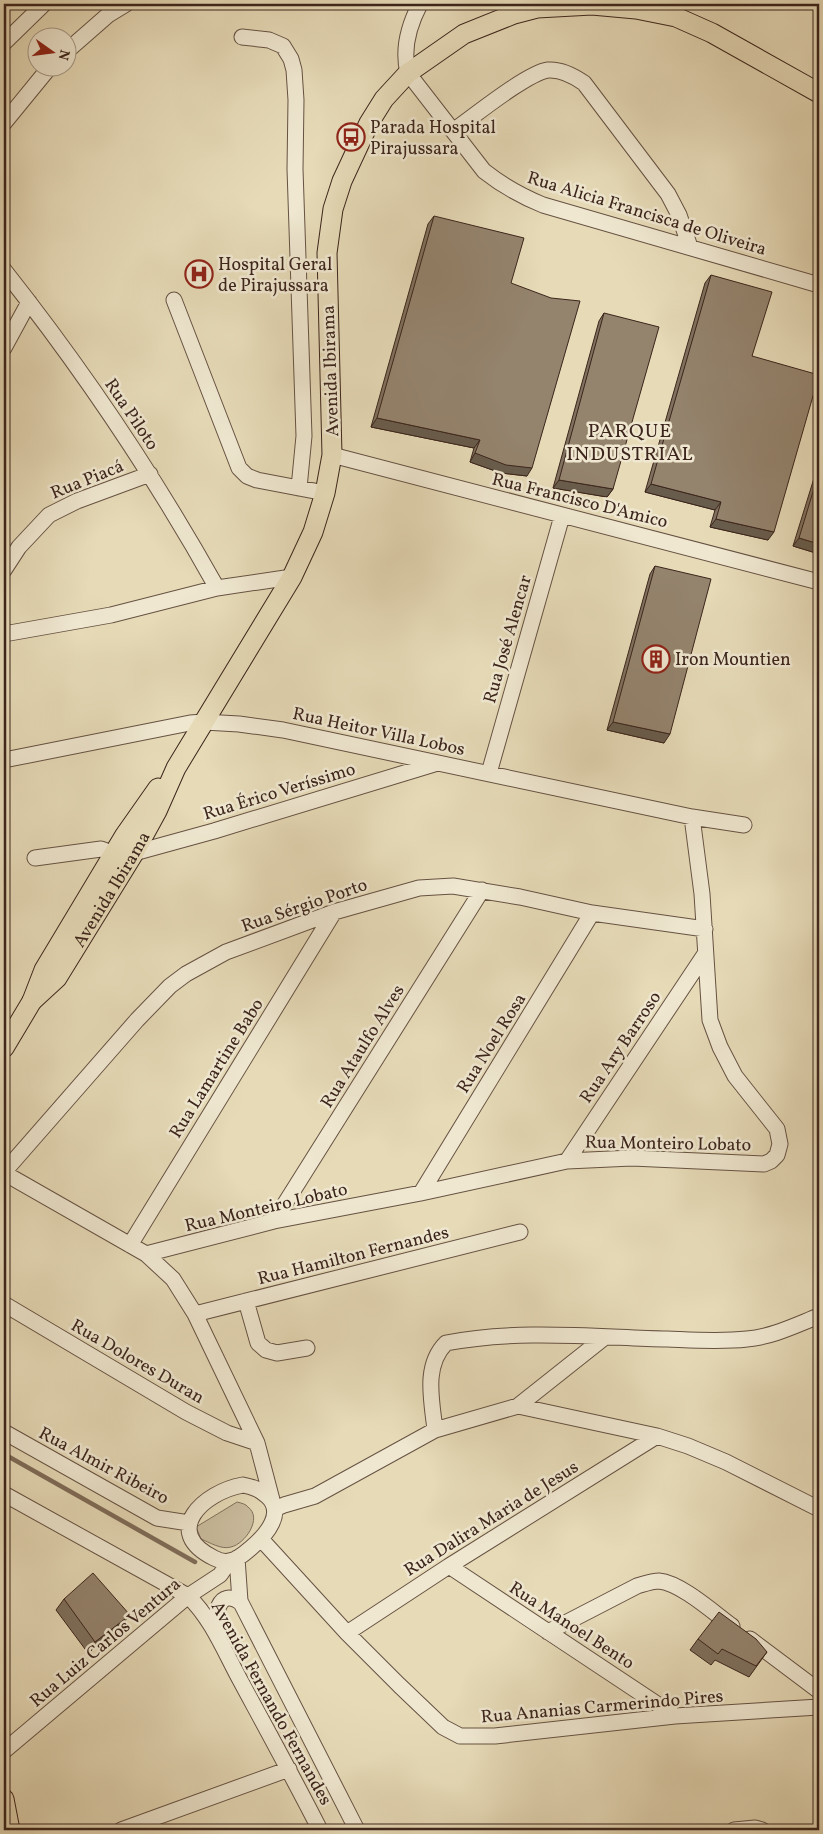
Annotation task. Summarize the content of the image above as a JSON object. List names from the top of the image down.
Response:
{
  "streets": {
    "main road": ["Avenida Ibirama"],
    "street": [
      "Rua Alicia Francisca de Oliveira",
      "Rua Piloto",
      "Rua Piacá",
      "Rua Francisco D'Amico",
      "Rua José Alencar",
      "Rua Heitor Villa Lobos",
      "Rua Érico Veríssimo",
      "Rua Sérgio Porto",
      "Rua Noel Rosa",
      "Rua Ataulfo Alves",
      "Rua Ary Barroso",
      "Rua Lamartine Babo",
      "Rua Monteiro Lobato",
      "Rua Hamilton Fernandes",
      "Rua Dolores Duran",
      "Rua Almir Ribeiro",
      "Rua Dalira Maria de Jesus",
      "Rua Manoel Bento",
      "Rua Luiz Carlos Ventura",
      "Avenida Fernando Fernandes",
      "Rua Ananias Carmerindo Pires"
    ]
  },
  "crossings": [
    ["Rua Alicia Francisca de Oliveira", "Avenida Ibirama"],
    ["Avenida Ibirama", "Rua Francisco D'Amico"],
    ["Avenida Ibirama", "Rua Heitor Villa Lobos"],
    ["Avenida Ibirama", "Rua Érico Veríssimo"],
    ["Rua Piloto", "Rua Piacá"],
    ["Rua Francisco D'Amico", "Rua José Alencar"],
    ["Rua José Alencar", "Rua Heitor Villa Lobos"],
    ["Rua Heitor Villa Lobos", "Rua Érico Veríssimo"],
    ["Rua Heitor Villa Lobos", "Rua Monteiro Lobato"],
    ["Rua Sérgio Porto", "Rua Noel Rosa"],
    ["Rua Sérgio Porto", "Rua Ataulfo Alves"],
    ["Rua Sérgio Porto", "Rua Lamartine Babo"],
    ["Rua Sérgio Porto", "Rua Monteiro Lobato"],
    ["Rua Noel Rosa", "Rua Monteiro Lobato"],
    ["Rua Ataulfo Alves", "Rua Monteiro Lobato"],
    ["Rua Ary Barroso", "Rua Monteiro Lobato"],
    ["Rua Almir Ribeiro", "Rua Luiz Carlos Ventura"],
    ["Rua Almir Ribeiro", "Avenida Fernando Fernandes"],
    ["Rua Almir Ribeiro", "Rua Ananias Carmerindo Pires"],
    ["Rua Dalira Maria de Jesus", "Rua Manoel Bento"],
    ["Rua Dalira Maria de Jesus", "Rua Ananias Carmerindo Pires"],
    ["Rua Manoel Bento", "Rua Ananias Carmerindo Pires"],
    ["Rua Luiz Carlos Ventura", "Avenida Fernando Fernandes"],
    ["Rua Luiz Carlos Ventura", "Rua Ananias Carmerindo Pires"],
    ["Avenida Fernando Fernandes", "Rua Ananias Carmerindo Pires"]
  ],
  "districts": ["PARQUE INDUSTRIAL"],
  "places": {
    "bus stop": ["Parada Hospital Pirajussara"],
    "hospital": ["Hospital Geral de Pirajussara"],
    "building": ["Iron Mountien"]
  },
  "north": "right"
}
